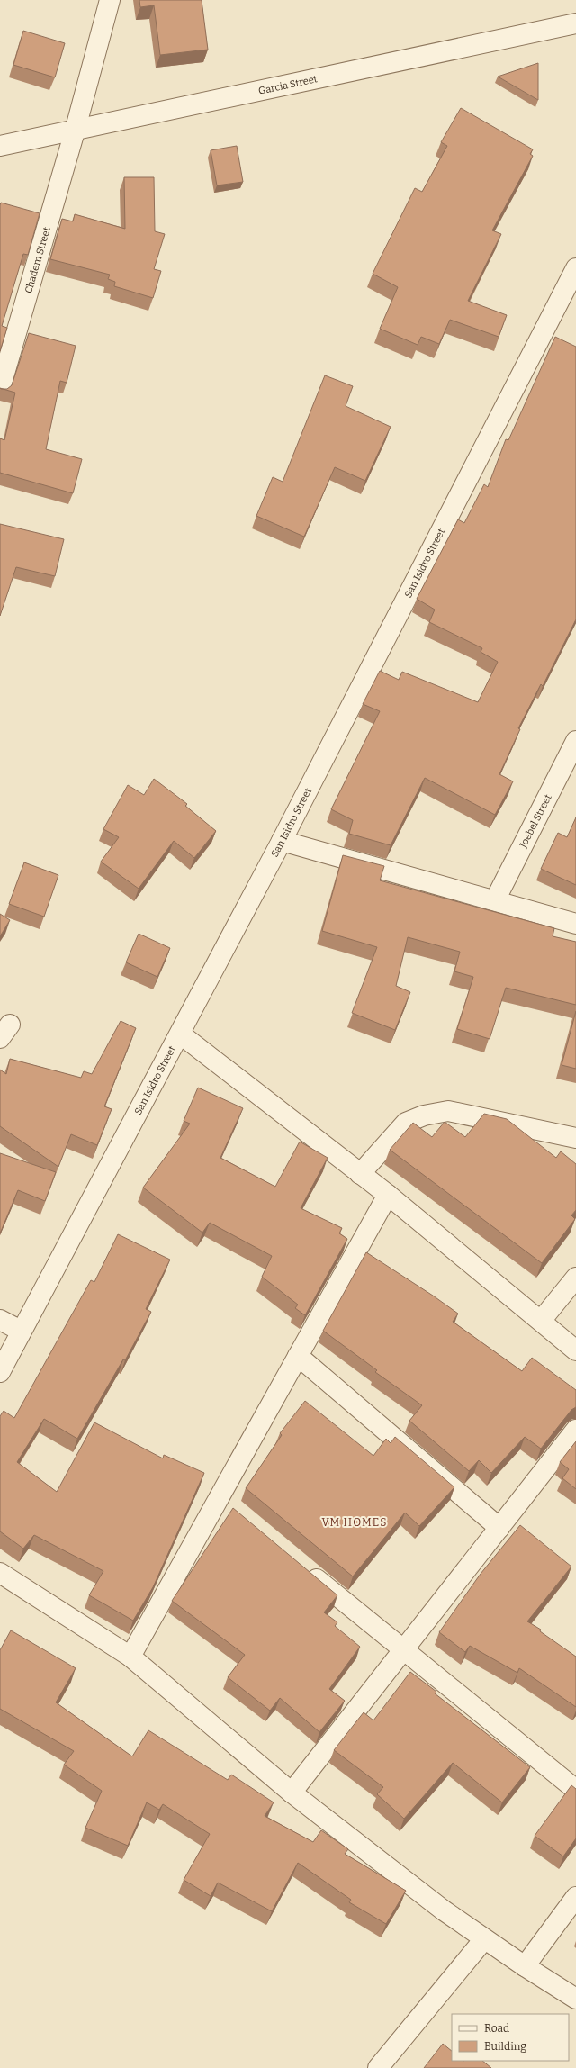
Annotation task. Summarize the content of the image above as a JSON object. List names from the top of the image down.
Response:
{
  "streets": {
    "street": [
      "Garcia Street",
      "Chadem Street",
      "San Isidro Street",
      "Joebel Street"
    ]
  },
  "crossings": [
    ["Garcia Street", "Chadem Street"]
  ],
  "districts": ["VM HOMES"],
  "legend": ["Road", "Building"]
}
